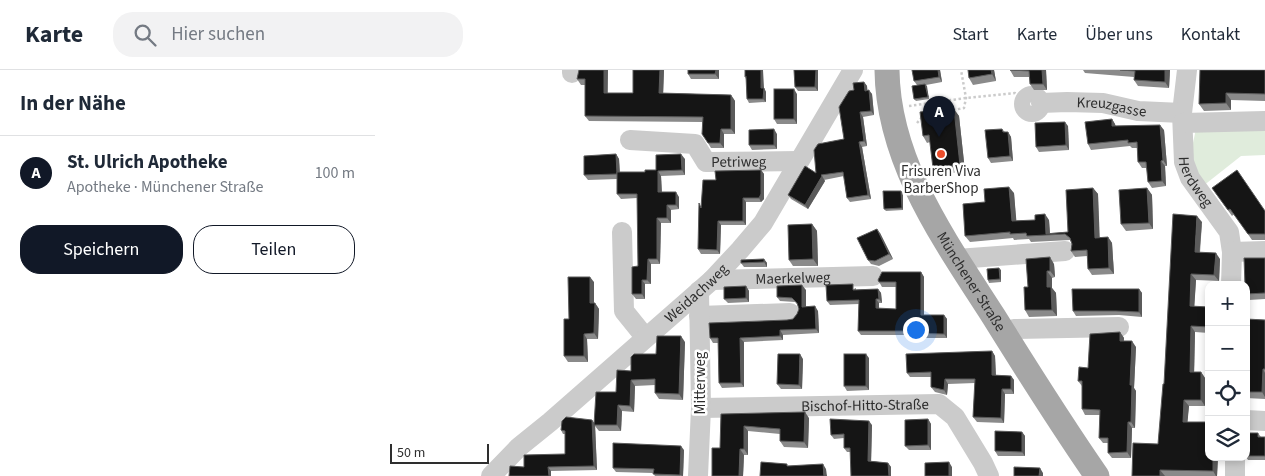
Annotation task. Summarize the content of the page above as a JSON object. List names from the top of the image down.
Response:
{
  "streets": {
    "main road": ["Münchener Straße"],
    "street": [
      "Kreuzgasse",
      "Petriweg",
      "Herdweg",
      "Maerkelweg",
      "Weidachweg",
      "Mitterweg",
      "Bischof-Hitto-Straße"
    ]
  },
  "crossings": [
    ["Kreuzgasse", "Herdweg"],
    ["Petriweg", "Weidachweg"],
    ["Maerkelweg", "Weidachweg"],
    ["Maerkelweg", "Mitterweg"],
    ["Weidachweg", "Mitterweg"],
    ["Mitterweg", "Bischof-Hitto-Straße"]
  ],
  "places": ["Frisuren Viva BarberShop"],
  "scale_bar": "50 m",
  "page": {
    "header": "Karte",
    "search": "Hier suchen",
    "nav": [
      "Start",
      "Karte",
      "Über uns",
      "Kontakt"
    ],
    "heading": "In der Nähe",
    "pins": "A",
    "list": [
      {
        "mark": "A",
        "name": "St. Ulrich Apotheke",
        "note": "Apotheke · Münchener Straße",
        "value": "100 m"
      }
    ],
    "buttons": ["Speichern", "Teilen"],
    "map_buttons": ["+", "−"],
    "scale": "50 m"
  }
}
